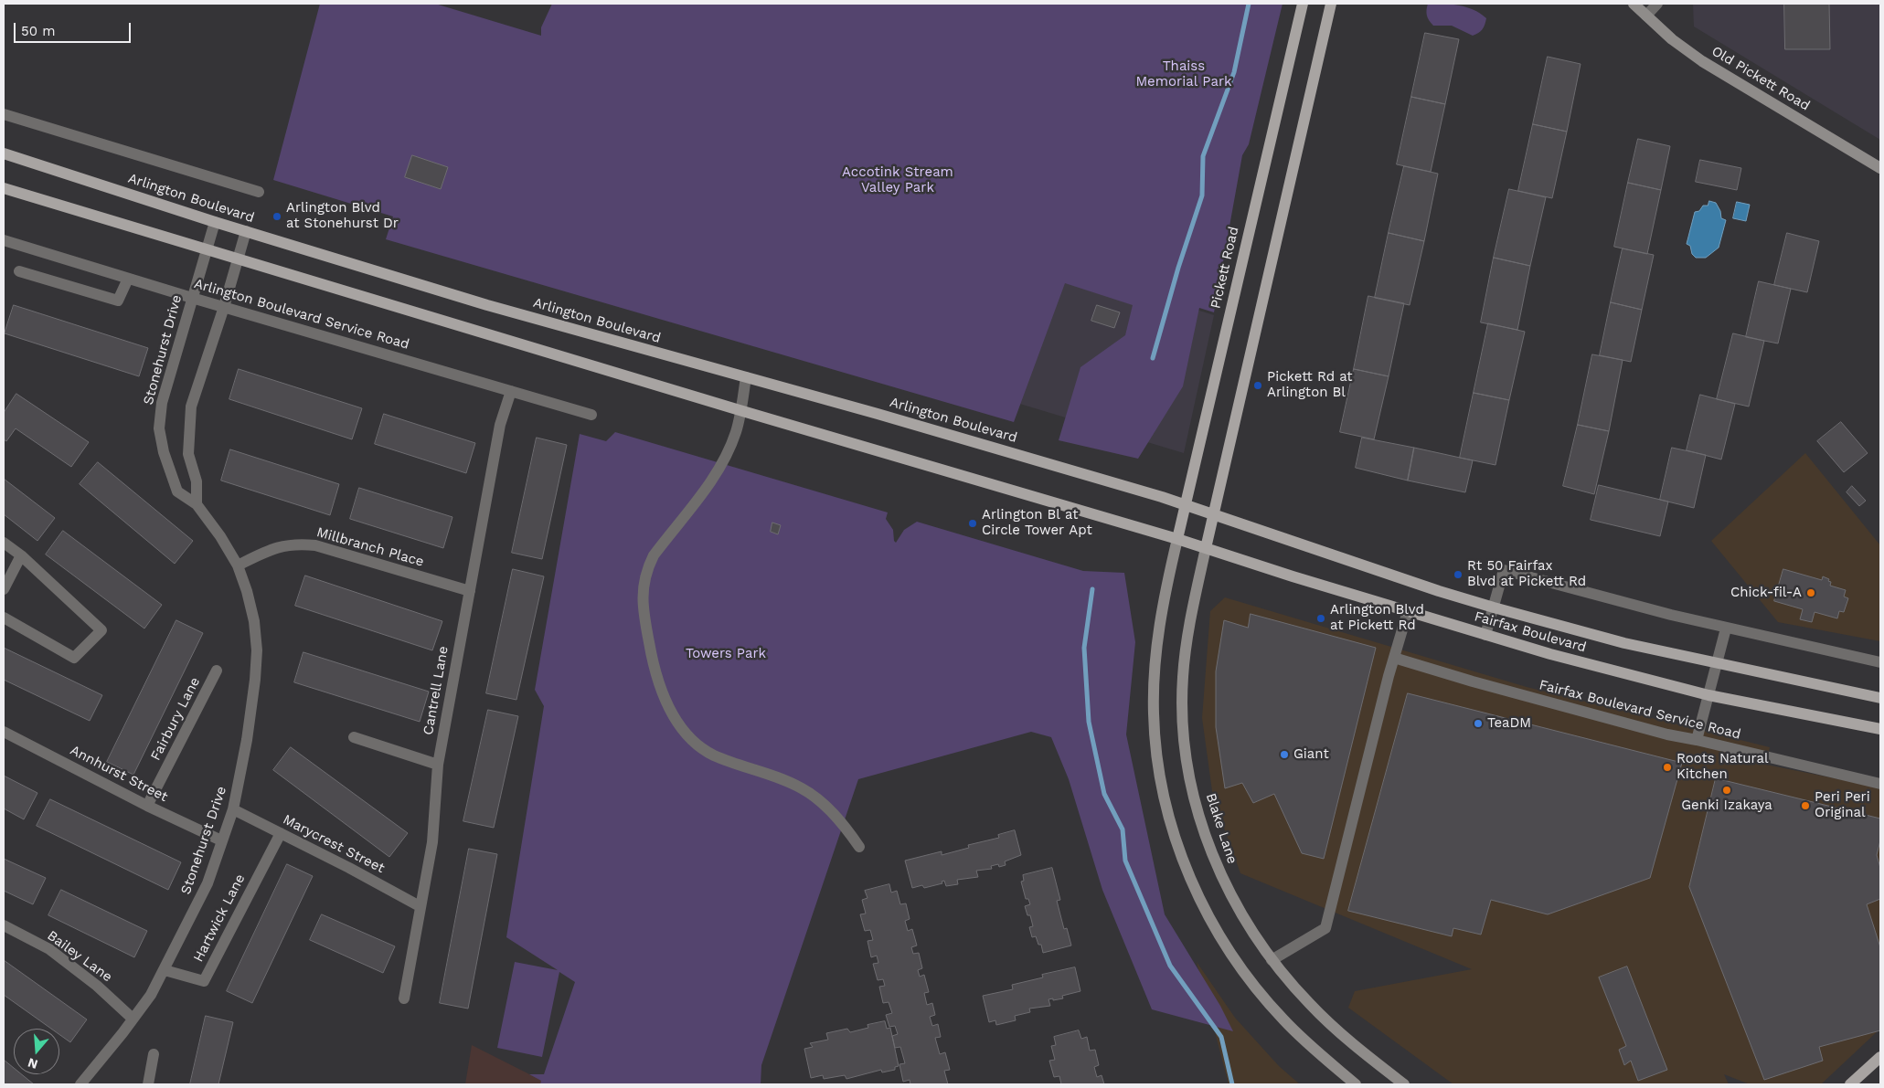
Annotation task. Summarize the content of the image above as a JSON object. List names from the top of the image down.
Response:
{
  "streets": {
    "main road": [
      "Old Pickett Road",
      "Arlington Boulevard",
      "Pickett Road",
      "Fairfax Boulevard",
      "Blake Lane"
    ],
    "street": [
      "Arlington Boulevard Service Road",
      "Stonehurst Drive",
      "Millbranch Place",
      "Cantrell Lane",
      "Fairfax Boulevard Service Road",
      "Fairbury Lane",
      "Annhurst Street",
      "Marycrest Street",
      "Hartwick Lane",
      "Bailey Lane"
    ]
  },
  "crossings": [
    ["Arlington Boulevard", "Pickett Road"],
    ["Arlington Boulevard", "Stonehurst Drive"],
    ["Arlington Boulevard", "Fairfax Boulevard"],
    ["Pickett Road", "Fairfax Boulevard"],
    ["Arlington Boulevard Service Road", "Stonehurst Drive"],
    ["Arlington Boulevard Service Road", "Cantrell Lane"],
    ["Stonehurst Drive", "Millbranch Place"],
    ["Stonehurst Drive", "Annhurst Street"],
    ["Stonehurst Drive", "Marycrest Street"],
    ["Stonehurst Drive", "Hartwick Lane"],
    ["Stonehurst Drive", "Bailey Lane"],
    ["Millbranch Place", "Cantrell Lane"],
    ["Fairfax Boulevard", "Blake Lane"],
    ["Cantrell Lane", "Marycrest Street"],
    ["Fairbury Lane", "Annhurst Street"],
    ["Marycrest Street", "Hartwick Lane"]
  ],
  "parks": ["Thaiss Memorial Park", "Accotink Stream Valley Park", "Towers Park"],
  "places": [
    "Arlington Blvd at Stonehurst Dr",
    "Pickett Rd at Arlington Bl",
    "Arlington Bl at Circle Tower Apt",
    "Rt 50 Fairfax Blvd at Pickett Rd",
    "Chick-fil-A",
    "Arlington Blvd at Pickett Rd",
    "TeaDM",
    "Giant",
    "Roots Natural Kitchen",
    "Genki Izakaya",
    "Peri Peri Original"
  ],
  "scale_bar": "50 m",
  "north": "bottom"
}
